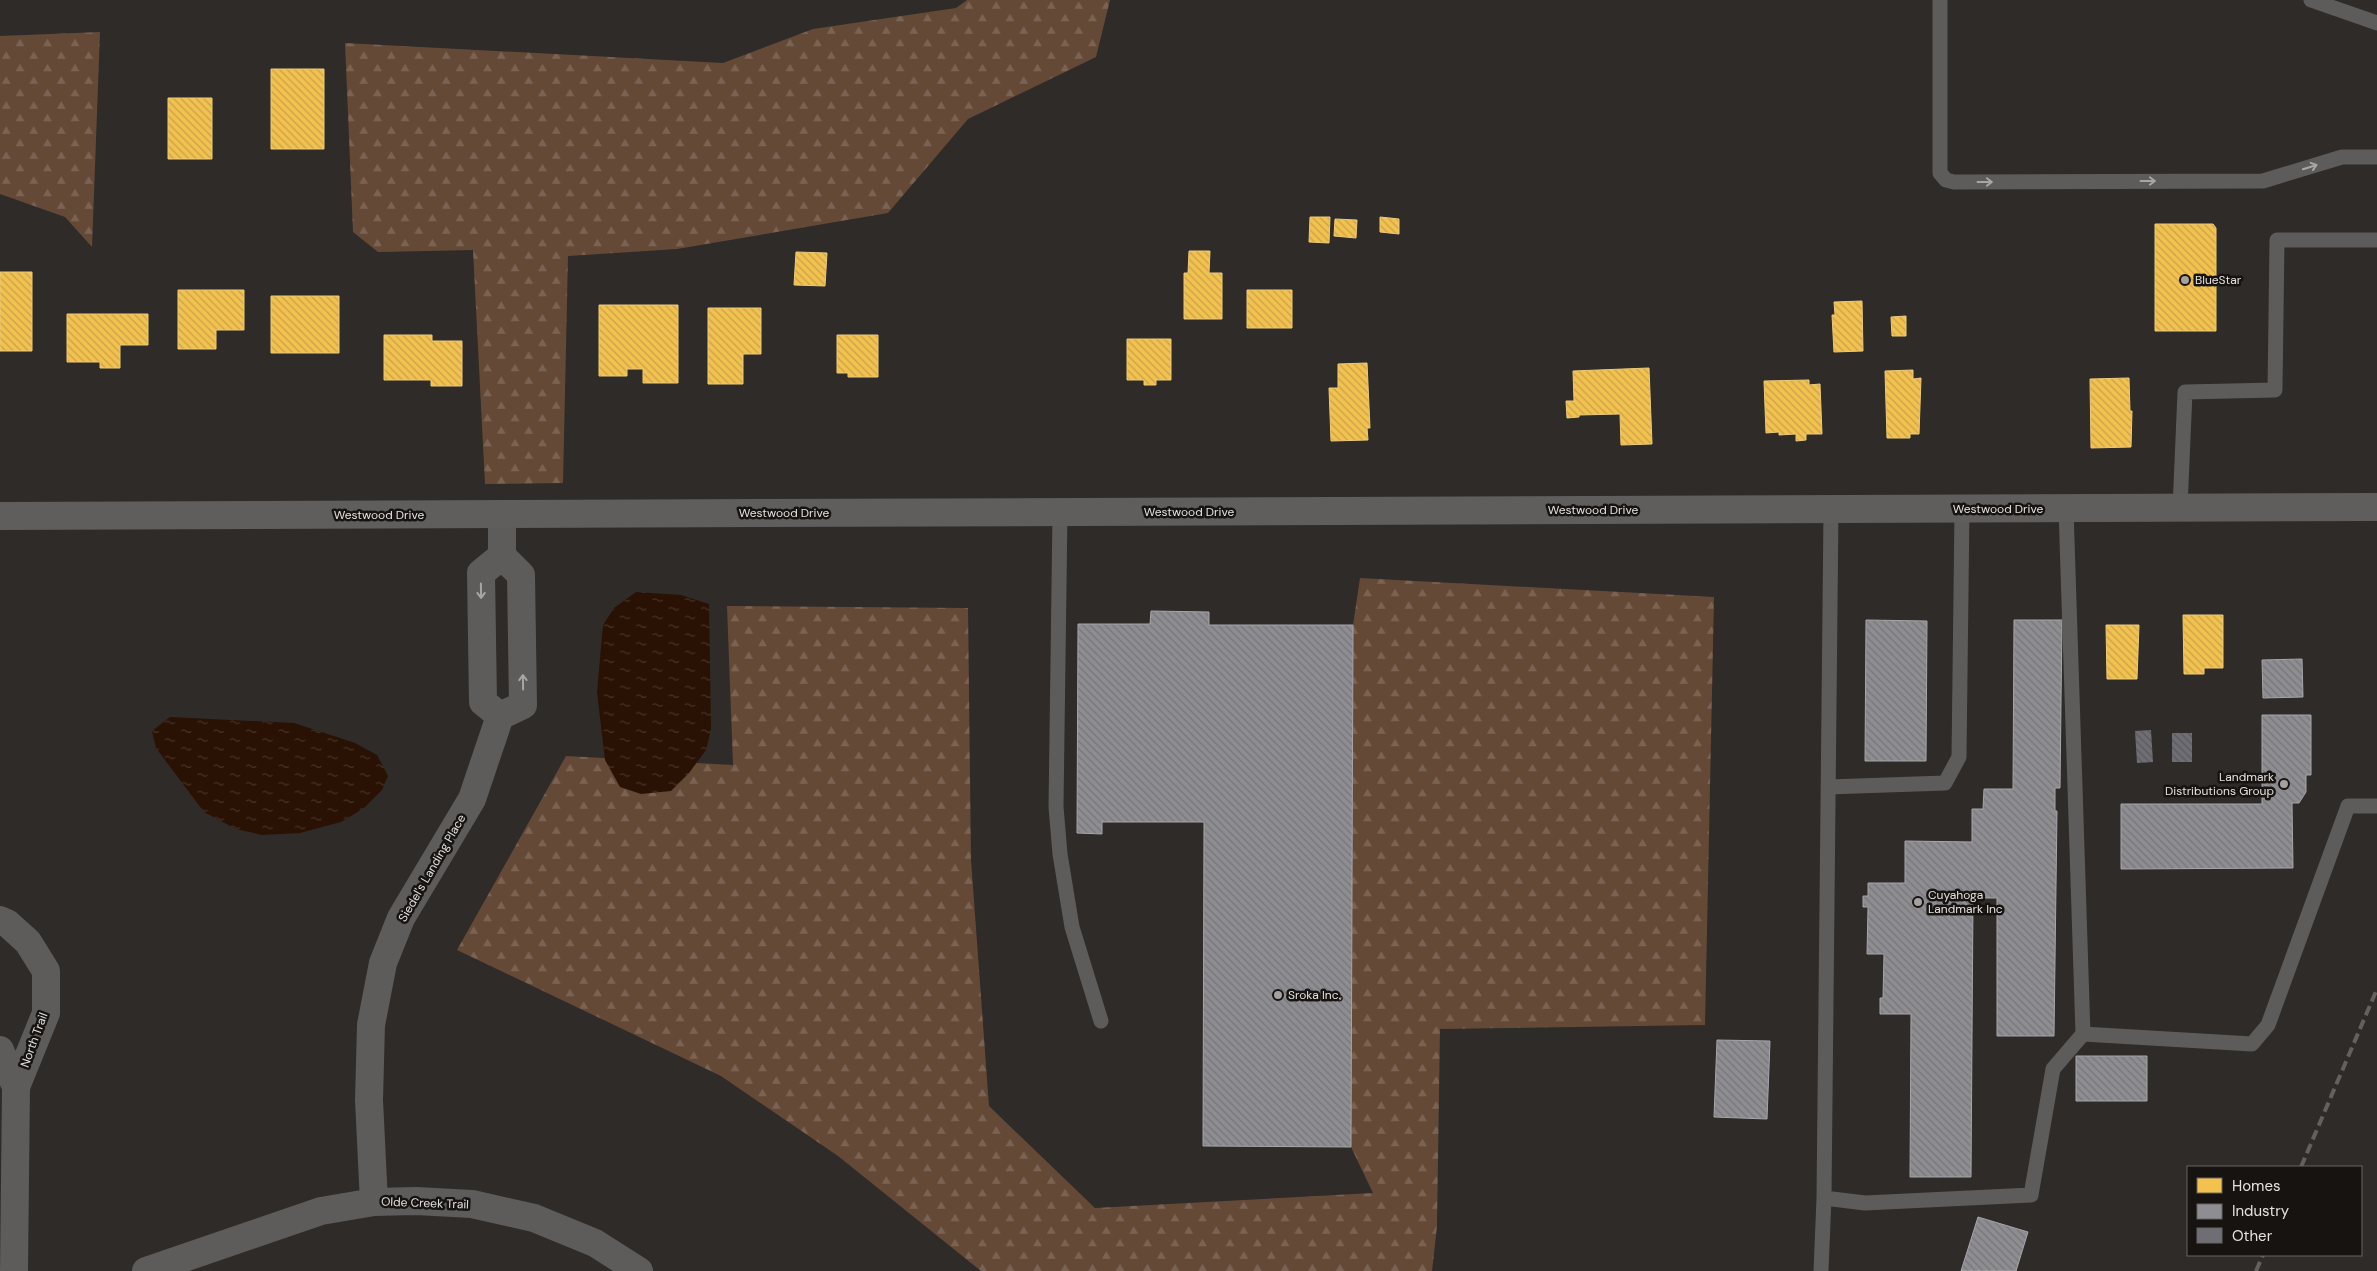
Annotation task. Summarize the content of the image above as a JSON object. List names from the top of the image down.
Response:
{
  "streets": {
    "street": [
      "Westwood Drive",
      "Siedel's Landing Place",
      "North Trail",
      "Olde Creek Trail"
    ]
  },
  "crossings": [
    ["Siedel's Landing Place", "Olde Creek Trail"]
  ],
  "places": [
    "BlueStar",
    "Landmark Distributions Group",
    "Cuyahoga Landmark Inc",
    "Sroka Inc."
  ],
  "legend": ["Homes", "Industry", "Other"]
}
